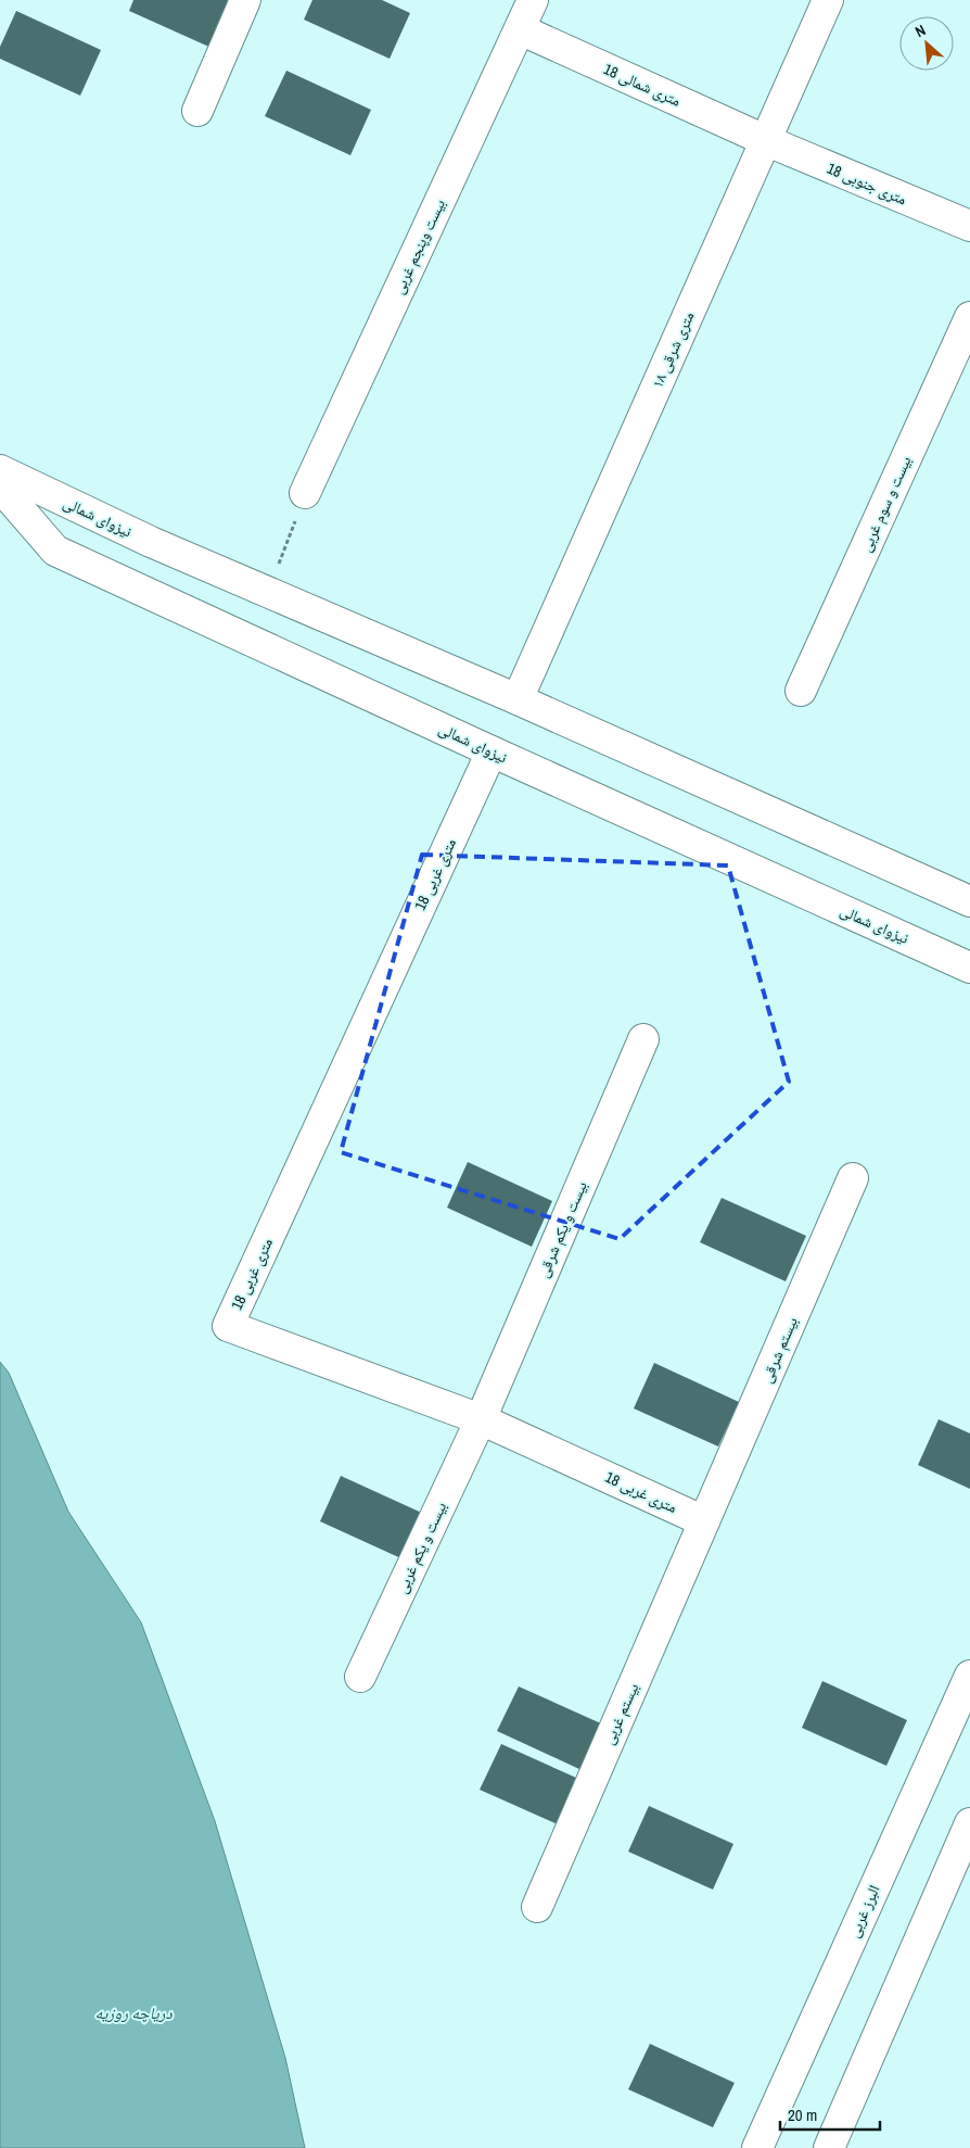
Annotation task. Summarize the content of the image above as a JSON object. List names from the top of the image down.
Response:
{
  "streets": {
    "street": [
      "18 متری شمالی",
      "18 متری جنوبی",
      "بیست وپنجم غربی",
      "۱۸ متری شرقی",
      "بیست و سوم غربی",
      "نیزوای شمالی",
      "18 متری غربی",
      "بیست و یکم شرقی",
      "بیستم شرقی",
      "بیست و یکم غربی",
      "بیستم غربی",
      "البرز غربی"
    ]
  },
  "crossings": [
    ["18 متری شمالی", "18 متری جنوبی"],
    ["18 متری شمالی", "بیست وپنجم غربی"],
    ["18 متری شمالی", "۱۸ متری شرقی"],
    ["18 متری جنوبی", "۱۸ متری شرقی"],
    ["۱۸ متری شرقی", "نیزوای شمالی"],
    ["نیزوای شمالی", "18 متری غربی"],
    ["18 متری غربی", "بیست و یکم شرقی"],
    ["18 متری غربی", "بیستم شرقی"],
    ["18 متری غربی", "بیست و یکم غربی"],
    ["18 متری غربی", "بیستم غربی"],
    ["بیست و یکم شرقی", "بیست و یکم غربی"],
    ["بیستم شرقی", "بیستم غربی"]
  ],
  "water": ["دریاچه روزیه"],
  "scale_bar": "20 m",
  "north": "top left"
}
